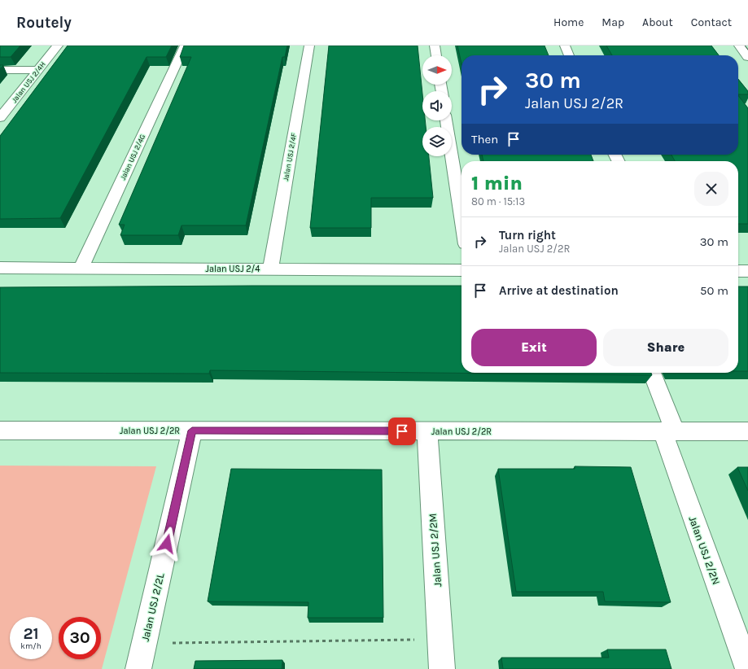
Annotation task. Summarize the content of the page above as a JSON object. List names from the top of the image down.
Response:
{
  "streets": {
    "street": [
      "Jalan USJ 2/4H",
      "Jalan USJ 2/4G",
      "Jalan USJ 2/4F",
      "Jalan USJ 2/4",
      "Jalan USJ 2/2R",
      "Jalan USJ 2/2M",
      "Jalan USJ 2/2N",
      "Jalan USJ 2/2L"
    ]
  },
  "crossings": [
    ["Jalan USJ 2/4G", "Jalan USJ 2/4"],
    ["Jalan USJ 2/4F", "Jalan USJ 2/4"],
    ["Jalan USJ 2/2R", "Jalan USJ 2/2M"],
    ["Jalan USJ 2/2R", "Jalan USJ 2/2N"],
    ["Jalan USJ 2/2R", "Jalan USJ 2/2L"]
  ],
  "north": "right",
  "page": {
    "header": "Routely",
    "nav": [
      "Home",
      "Map",
      "About",
      "Contact"
    ],
    "turn": ["30 m", "Jalan USJ 2/2R"],
    "then": "Then",
    "heading": ["1 min", "80 m · 15:13"],
    "list": [
      {
        "name": "Turn right",
        "note": "Jalan USJ 2/2R",
        "value": "30 m"
      },
      {
        "name": "Arrive at destination",
        "value": "50 m"
      }
    ],
    "buttons": ["Exit", "Share"],
    "speed": "21 km/h",
    "limit": "30"
  }
}
